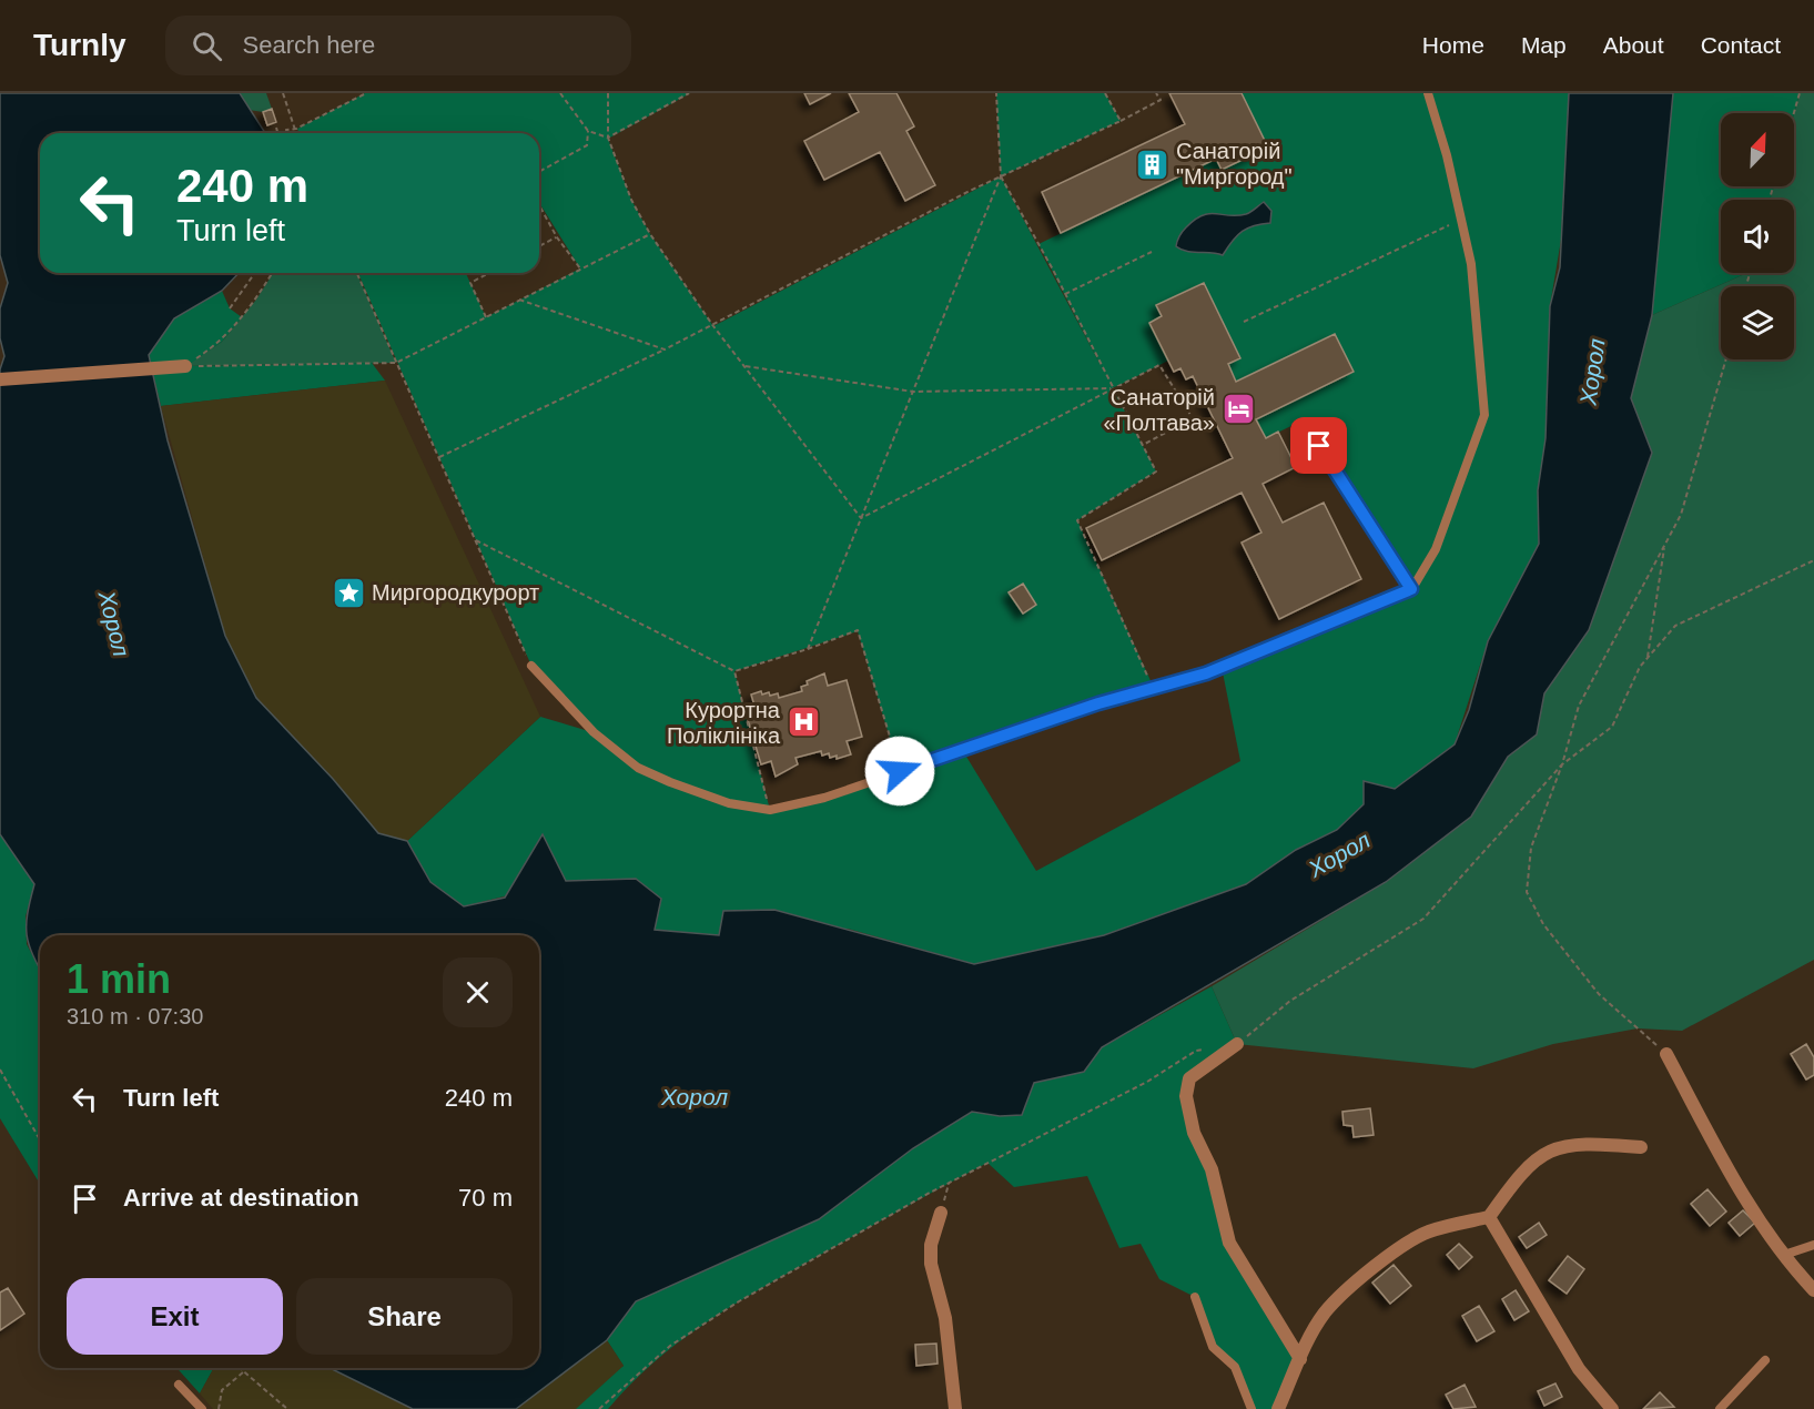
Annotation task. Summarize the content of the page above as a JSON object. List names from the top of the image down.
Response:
{
  "water": ["Хорол"],
  "places": {
    "building": ["Санаторій \"Миргород\""],
    "hotel": ["Санаторій «Полтава»"],
    "place": ["Миргородкурорт"],
    "hospital": ["Курортна Поліклініка"]
  },
  "north": "top right",
  "page": {
    "header": "Turnly",
    "search": "Search here",
    "nav": [
      "Home",
      "Map",
      "About",
      "Contact"
    ],
    "turn": ["240 m", "Turn left"],
    "heading": ["1 min", "310 m · 07:30"],
    "list": [
      {
        "name": "Turn left",
        "value": "240 m"
      },
      {
        "name": "Arrive at destination",
        "value": "70 m"
      }
    ],
    "buttons": ["Exit", "Share"]
  }
}
